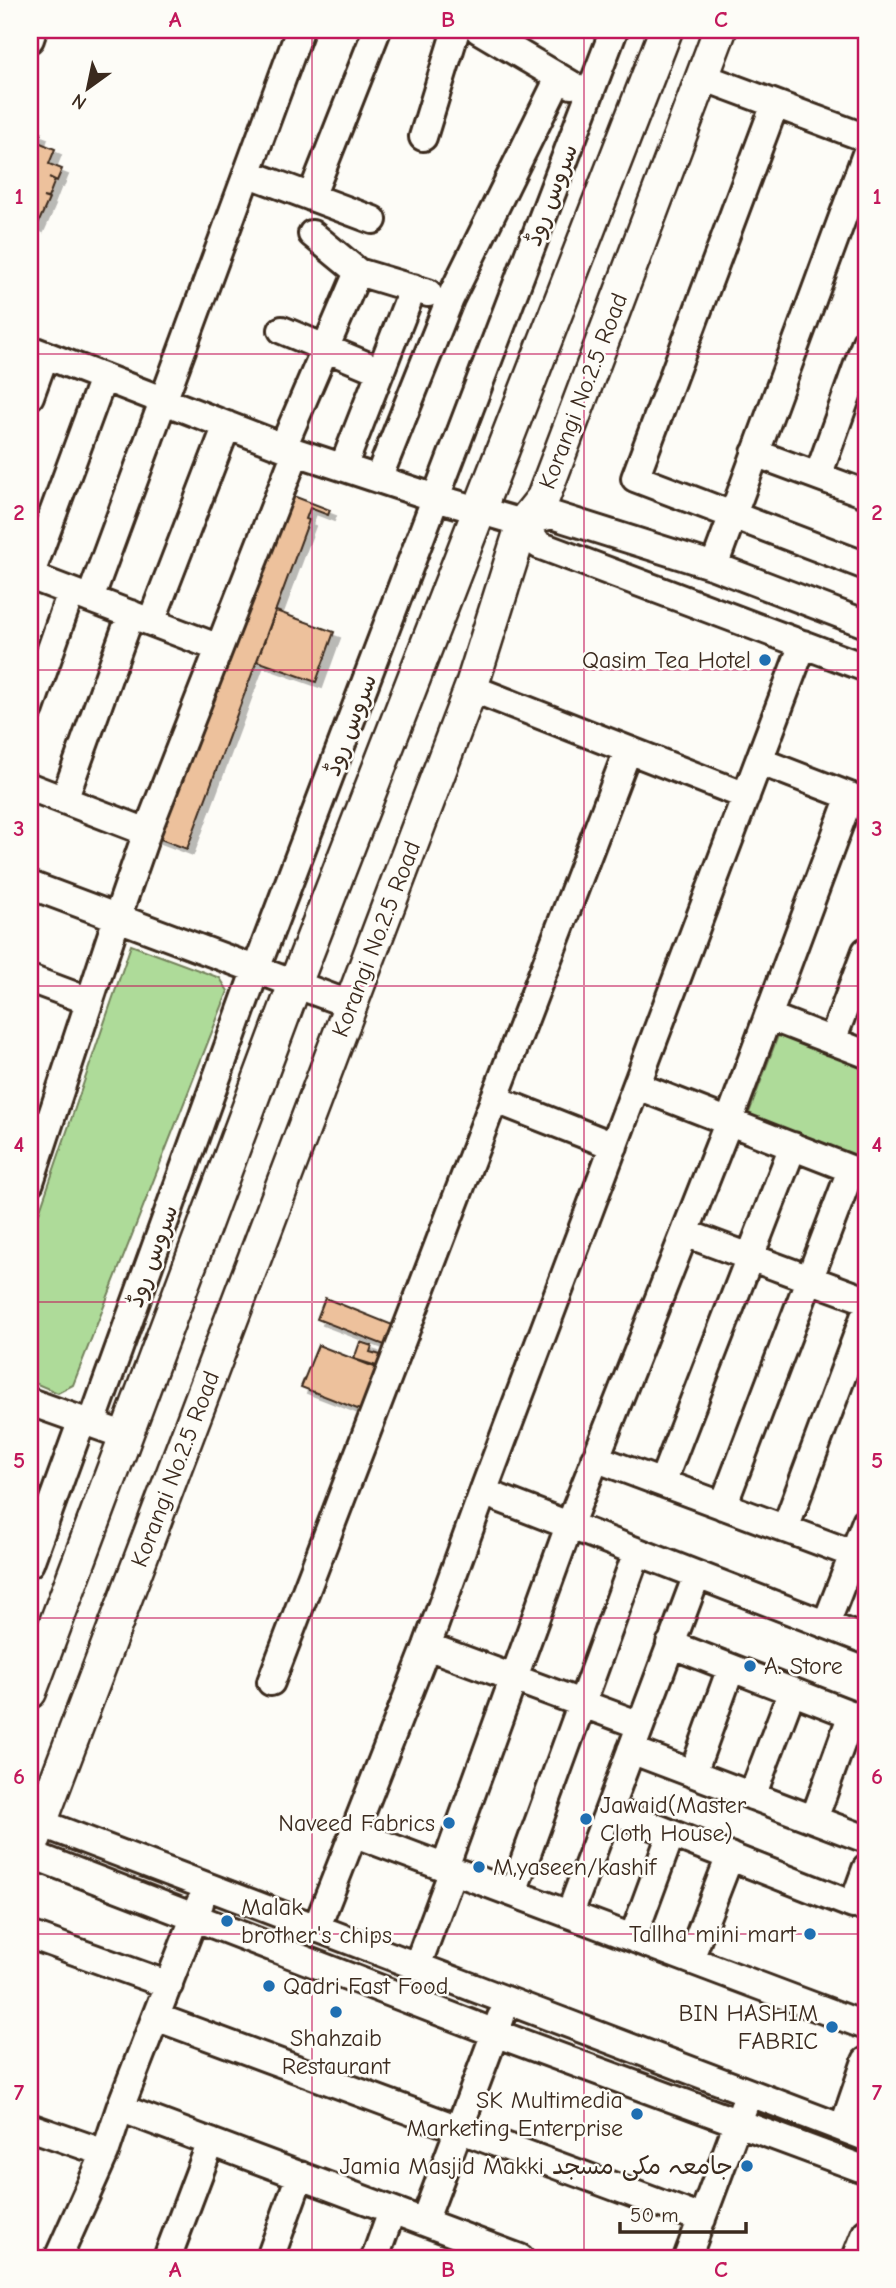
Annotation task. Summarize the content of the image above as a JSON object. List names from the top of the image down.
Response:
{
  "streets": {
    "main road": ["Korangi No.2.5 Road"],
    "street": ["سروس روڈ"]
  },
  "places": [
    "Qasim Tea Hotel",
    "A. Store",
    "Jawaid(Master Cloth House)",
    "Naveed Fabrics",
    "M,yaseen/kashif",
    "Malak brother's chips",
    "Tallha mini mart",
    "Qadri Fast Food",
    "Shahzaib Restaurant",
    "BIN HASHIM FABRIC",
    "SK Multimedia Marketing Enterprise",
    "Jamia Masjid Makki جامعہ مکی مسجد"
  ],
  "scale_bar": "50 m",
  "north": "bottom left",
  "grid": {
    "columns": ["A", "B", "C"],
    "rows": [
      "1",
      "2",
      "3",
      "4",
      "5",
      "6",
      "7"
    ]
  }
}
